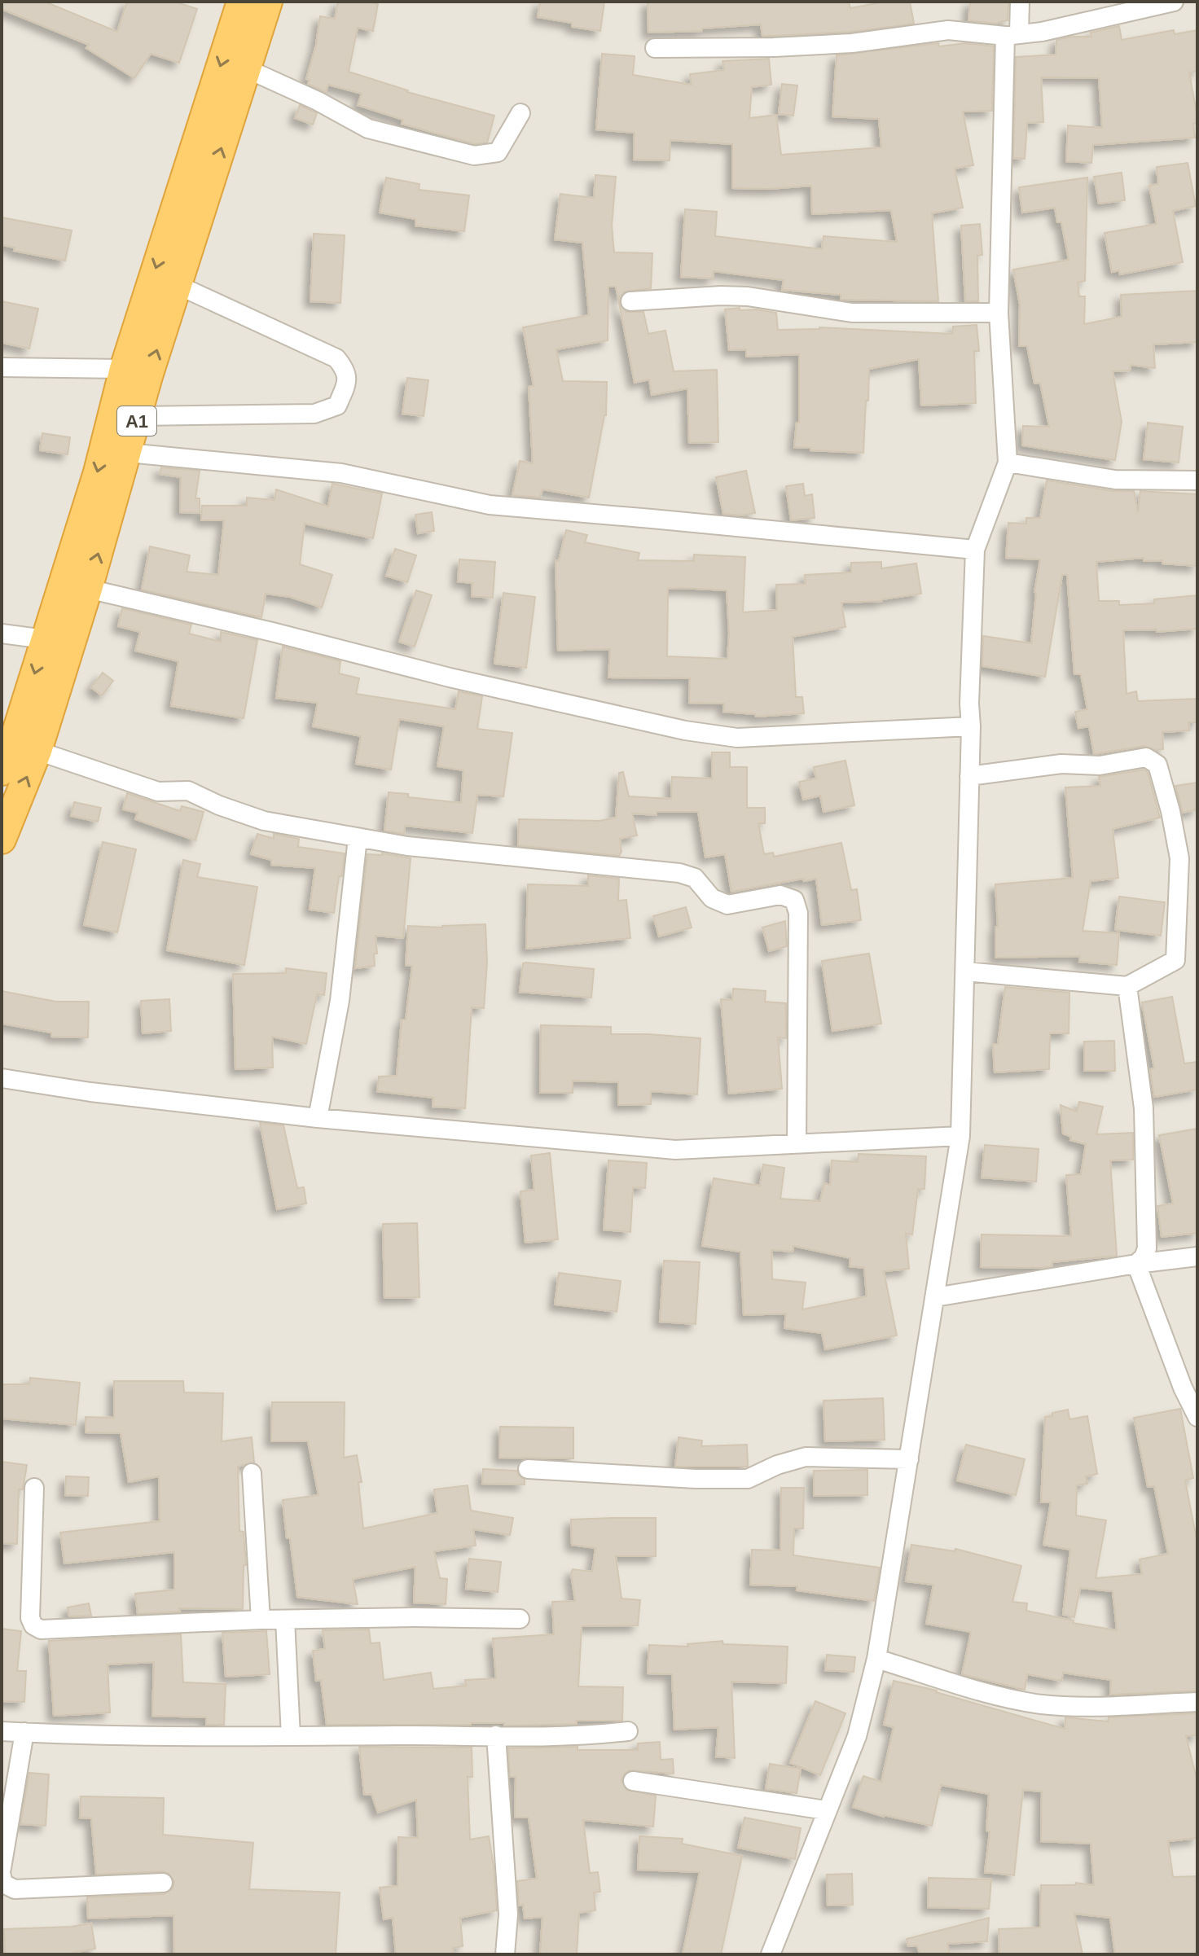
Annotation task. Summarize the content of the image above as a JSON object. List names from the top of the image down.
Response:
{
  "streets": {
    "highway": ["A1"]
  }
}
